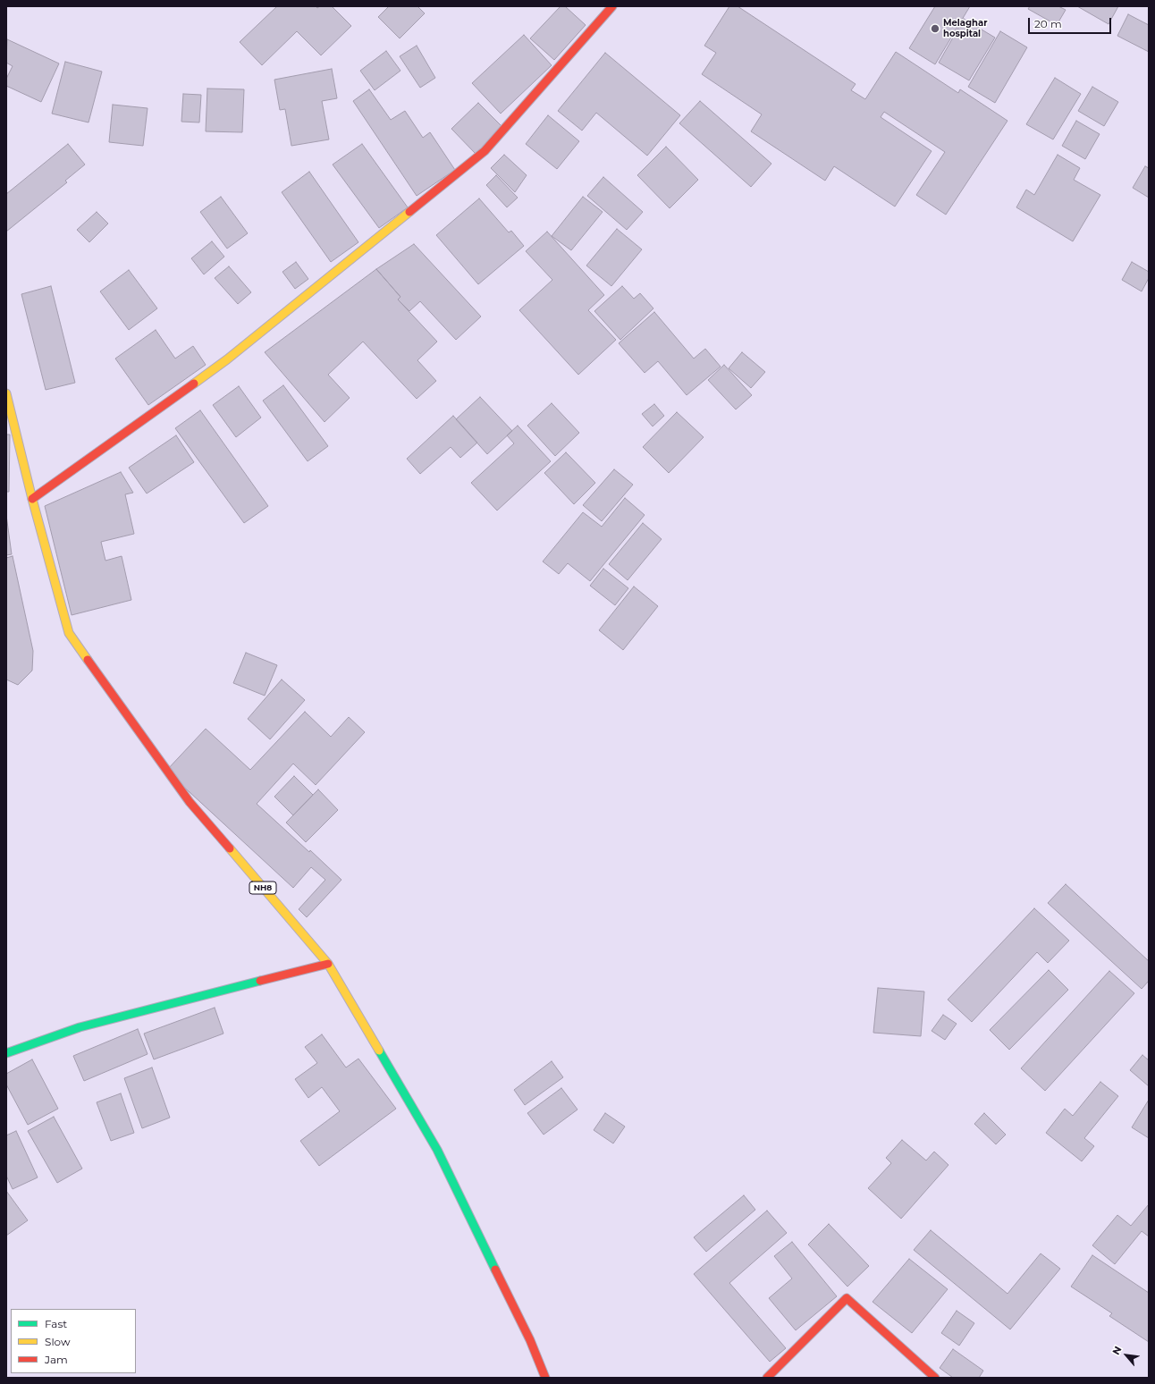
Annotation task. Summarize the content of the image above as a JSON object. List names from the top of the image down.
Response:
{
  "streets": {
    "main road": ["NH8"]
  },
  "places": ["Melaghar hospital"],
  "legend": ["Fast", "Slow", "Jam"],
  "scale_bar": "20 m",
  "north": "top left"
}
